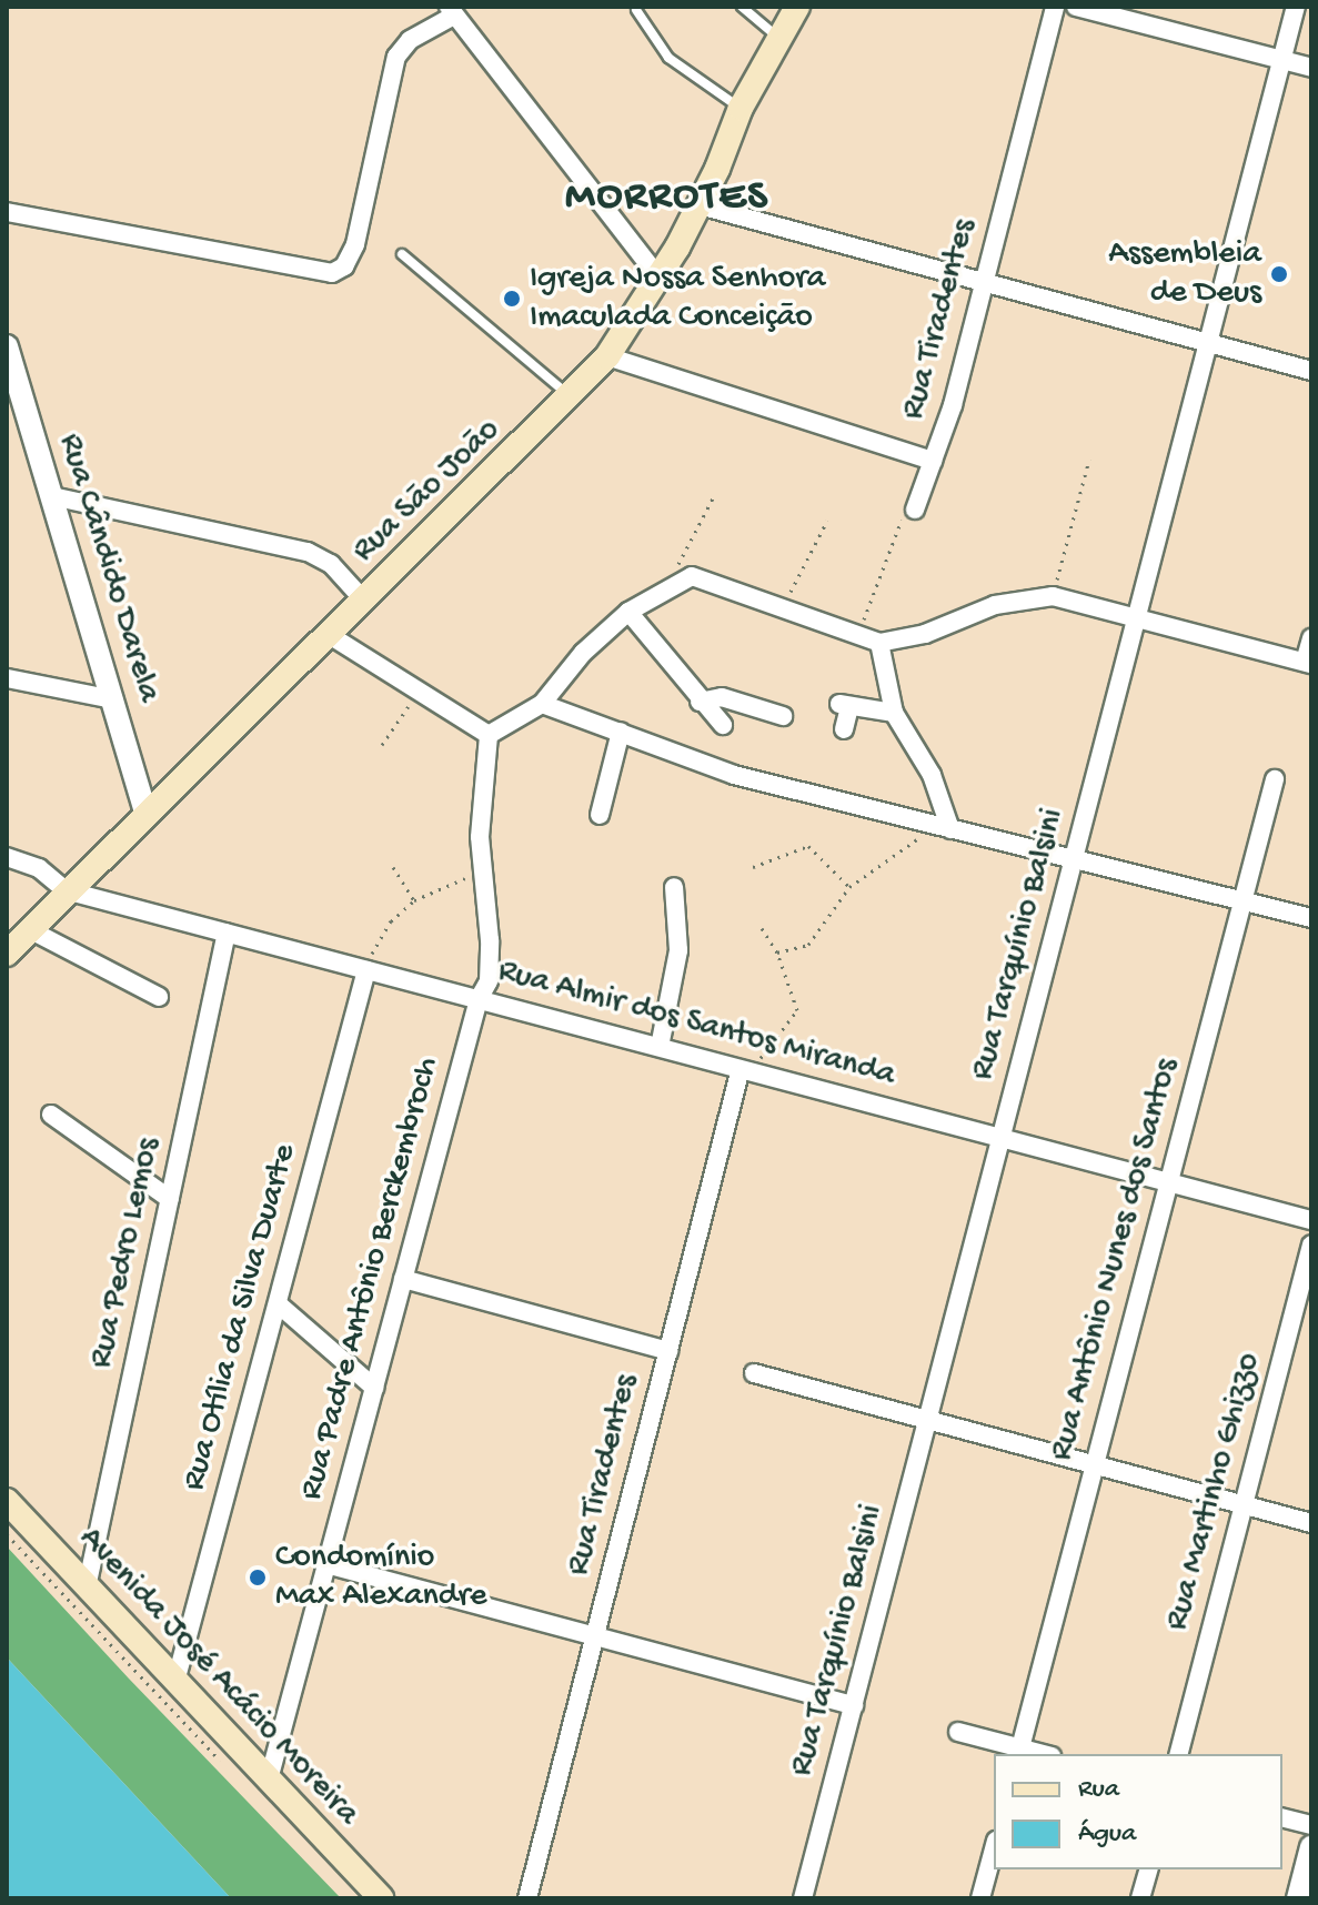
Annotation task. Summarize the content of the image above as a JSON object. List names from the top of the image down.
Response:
{
  "streets": {
    "main road": ["Rua São João", "Avenida José Acácio Moreira"],
    "street": [
      "Rua Tiradentes",
      "Rua Cândido Darela",
      "Rua Tarquínio Balsini",
      "Rua Almir dos Santos Miranda",
      "Rua Pedro Lemos",
      "Rua Antônio Nunes dos Santos",
      "Rua Padre Antônio Berckembroch",
      "Rua Otília da Silva Duarte",
      "Rua Martinho Ghizzo"
    ]
  },
  "crossings": [
    ["Rua Tiradentes", "Rua Almir dos Santos Miranda"],
    ["Rua São João", "Rua Cândido Darela"],
    ["Rua São João", "Rua Almir dos Santos Miranda"],
    ["Rua Tarquínio Balsini", "Rua Almir dos Santos Miranda"],
    ["Rua Almir dos Santos Miranda", "Rua Pedro Lemos"],
    ["Rua Almir dos Santos Miranda", "Rua Antônio Nunes dos Santos"],
    ["Rua Almir dos Santos Miranda", "Rua Padre Antônio Berckembroch"],
    ["Rua Almir dos Santos Miranda", "Rua Otília da Silva Duarte"],
    ["Rua Pedro Lemos", "Avenida José Acácio Moreira"],
    ["Rua Padre Antônio Berckembroch", "Avenida José Acácio Moreira"],
    ["Rua Otília da Silva Duarte", "Avenida José Acácio Moreira"]
  ],
  "districts": ["MORROTES"],
  "places": ["Assembleia de Deus", "Igreja Nossa Senhora Imaculada Conceição", "Condomínio Max Alexandre"],
  "legend": ["Rua", "Água"]
}
